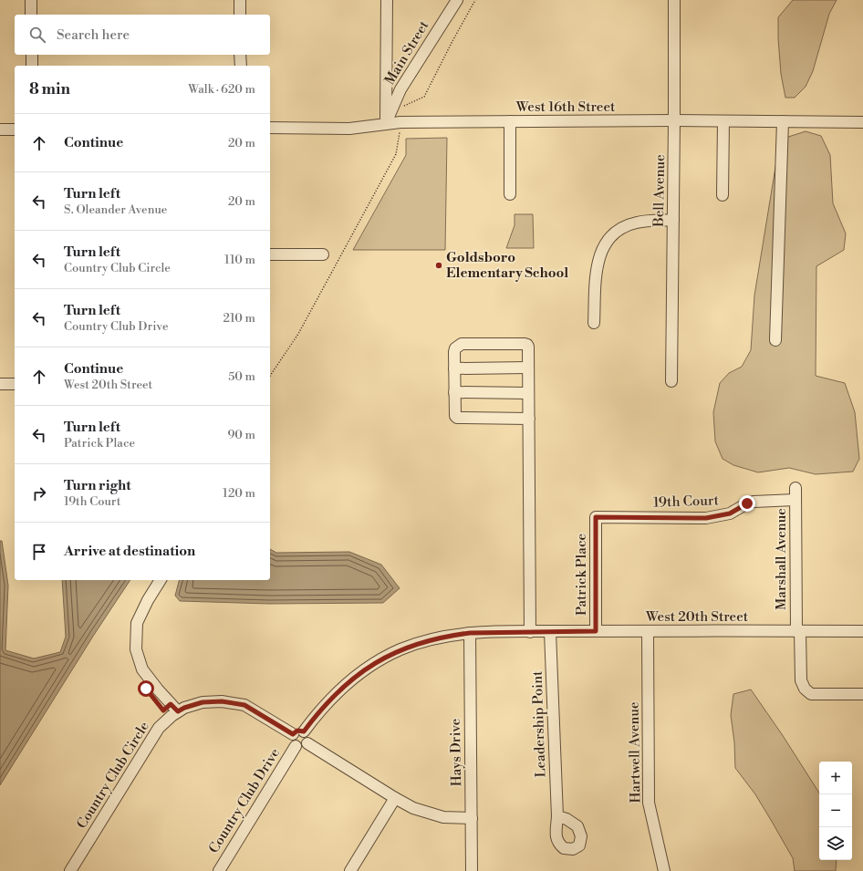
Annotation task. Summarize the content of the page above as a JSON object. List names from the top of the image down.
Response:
{
  "streets": {
    "street": [
      "Main Street",
      "West 16th Street",
      "Bell Avenue",
      "19th Court",
      "Marshall Avenue",
      "Patrick Place",
      "West 20th Street",
      "Leadership Point",
      "Hays Drive",
      "Hartwell Avenue",
      "Country Club Circle",
      "Country Club Drive"
    ]
  },
  "crossings": [
    ["Main Street", "West 16th Street"],
    ["West 16th Street", "Bell Avenue"],
    ["19th Court", "Marshall Avenue"],
    ["19th Court", "Patrick Place"],
    ["Marshall Avenue", "West 20th Street"],
    ["Patrick Place", "West 20th Street"],
    ["West 20th Street", "Leadership Point"],
    ["West 20th Street", "Hartwell Avenue"],
    ["Country Club Circle", "Country Club Drive"]
  ],
  "places": ["Goldsboro Elementary School"],
  "page": {
    "search": "Search here",
    "heading": ["8 min", "Walk · 620 m"],
    "list": [
      ["Continue", "20 m"],
      ["Turn left", "S. Oleander Avenue", "20 m"],
      ["Turn left", "Country Club Circle", "110 m"],
      ["Turn left", "Country Club Drive", "210 m"],
      ["Continue", "West 20th Street", "50 m"],
      ["Turn left", "Patrick Place", "90 m"],
      ["Turn right", "19th Court", "120 m"],
      "Arrive at destination"
    ],
    "map_buttons": ["+", "−"]
  }
}
